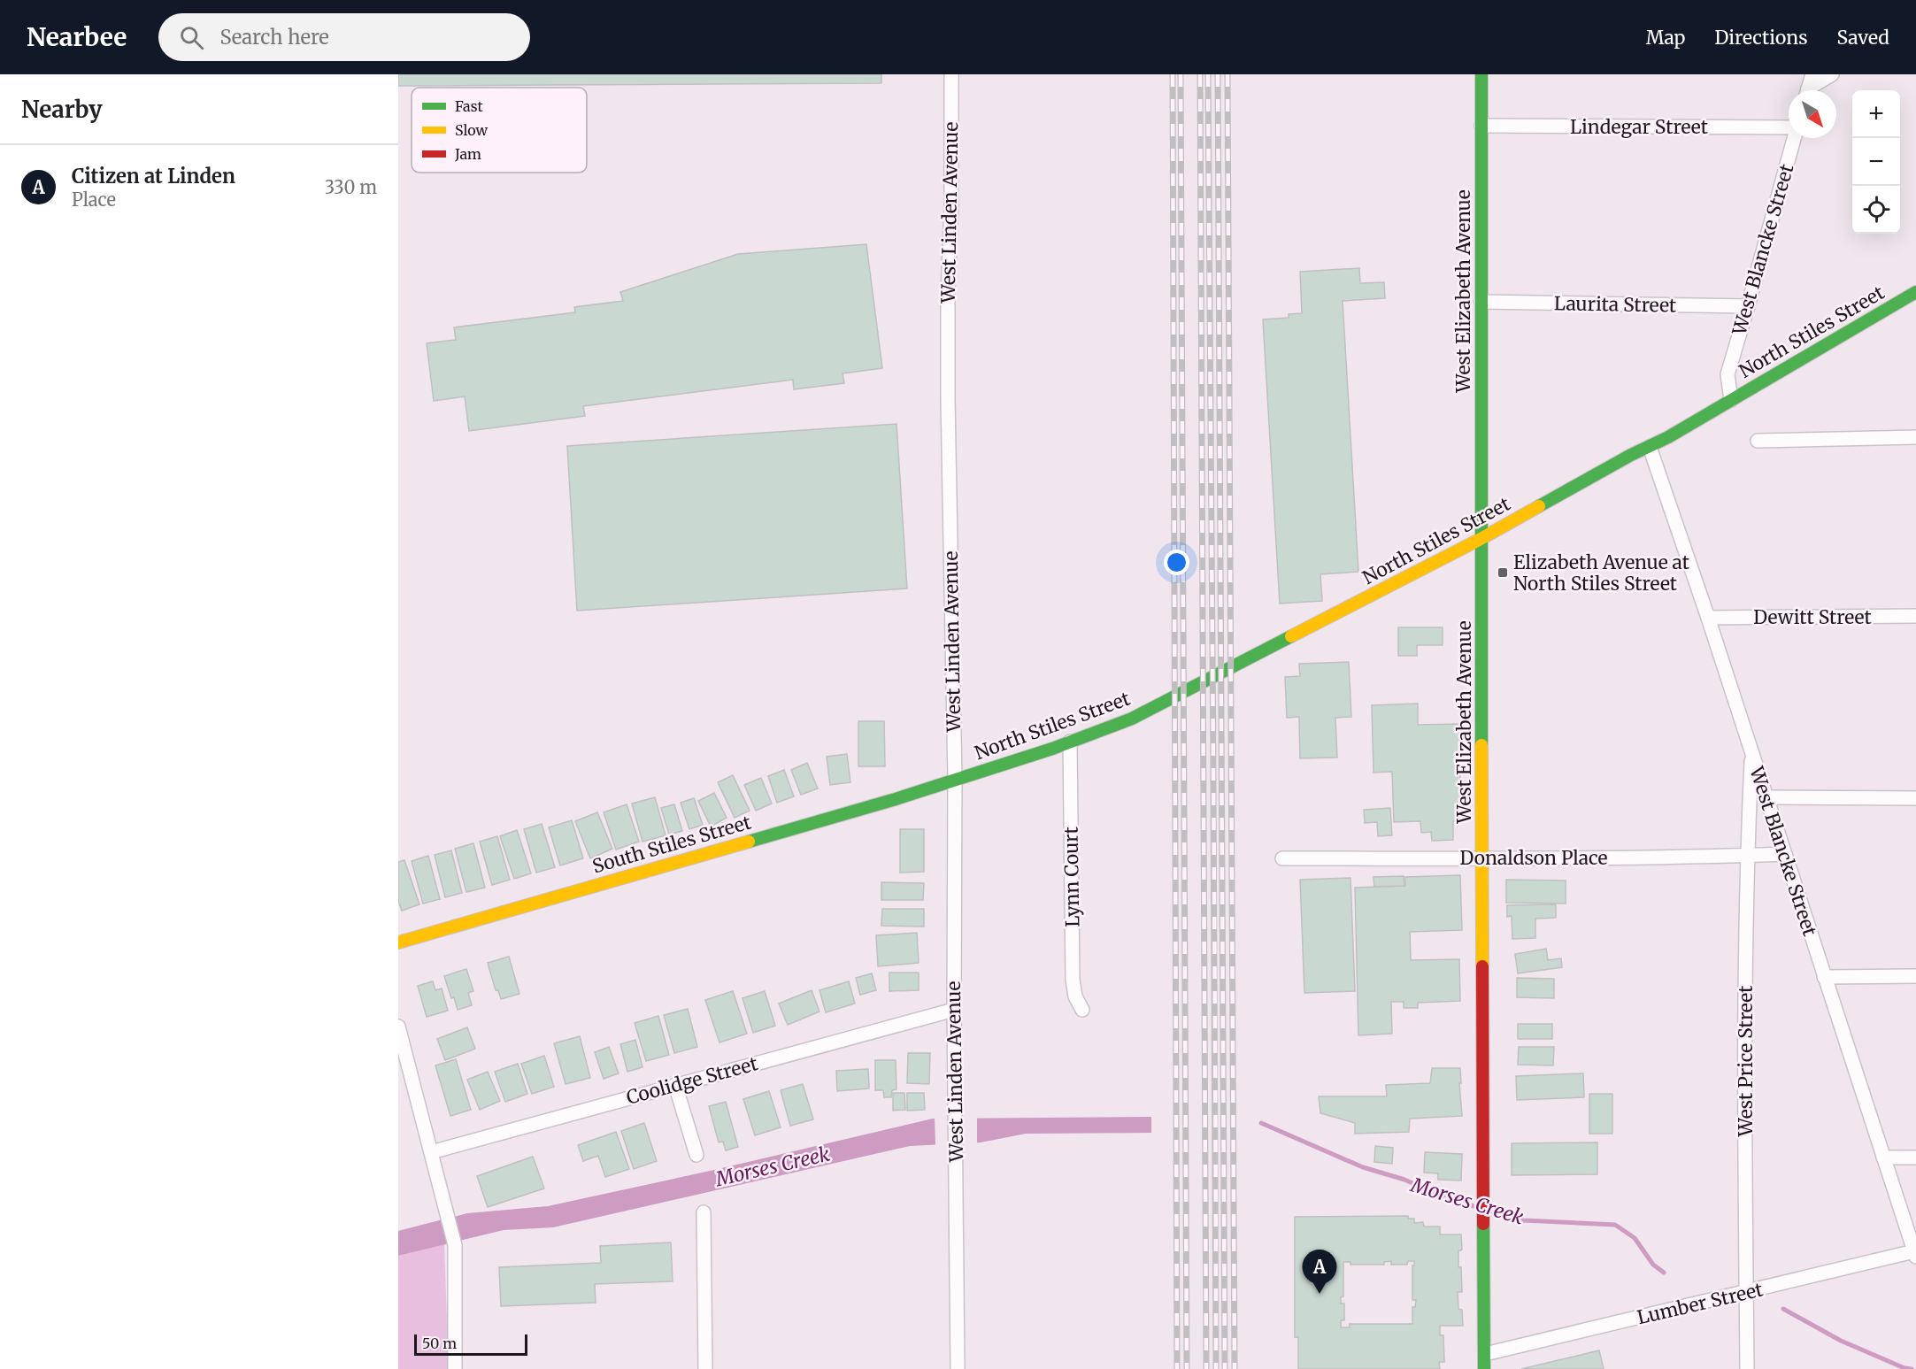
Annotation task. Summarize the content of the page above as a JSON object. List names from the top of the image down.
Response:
{
  "streets": {
    "main road": ["West Elizabeth Avenue", "North Stiles Street", "South Stiles Street"],
    "street": [
      "Lindegar Street",
      "West Linden Avenue",
      "West Blancke Street",
      "Laurita Street",
      "Dewitt Street",
      "Donaldson Place",
      "Lynn Court",
      "West Price Street",
      "Coolidge Street",
      "Lumber Street"
    ]
  },
  "crossings": [
    ["Lindegar Street", "West Elizabeth Avenue"],
    ["West Linden Avenue", "North Stiles Street"],
    ["West Linden Avenue", "South Stiles Street"],
    ["West Linden Avenue", "Coolidge Street"],
    ["West Blancke Street", "Laurita Street"],
    ["West Blancke Street", "North Stiles Street"],
    ["West Blancke Street", "Dewitt Street"],
    ["West Blancke Street", "Donaldson Place"],
    ["West Blancke Street", "West Price Street"],
    ["West Blancke Street", "Lumber Street"],
    ["West Elizabeth Avenue", "Laurita Street"],
    ["West Elizabeth Avenue", "North Stiles Street"],
    ["West Elizabeth Avenue", "Donaldson Place"],
    ["West Elizabeth Avenue", "Lumber Street"],
    ["North Stiles Street", "South Stiles Street"],
    ["North Stiles Street", "Lynn Court"],
    ["Donaldson Place", "West Price Street"],
    ["West Price Street", "Lumber Street"]
  ],
  "water": ["Morses Creek"],
  "places": {
    "transit": ["Elizabeth Avenue at North Stiles Street"]
  },
  "legend": ["Fast", "Slow", "Jam"],
  "scale_bar": "50 m",
  "north": "bottom right",
  "page": {
    "header": "Nearbee",
    "search": "Search here",
    "nav": ["Map", "Directions", "Saved"],
    "heading": "Nearby",
    "map_buttons": ["+", "−"],
    "list": [
      {
        "mark": "A",
        "name": "Citizen at Linden",
        "note": "Place",
        "value": "330 m"
      }
    ],
    "pins": "A",
    "scale": "50 m"
  }
}
